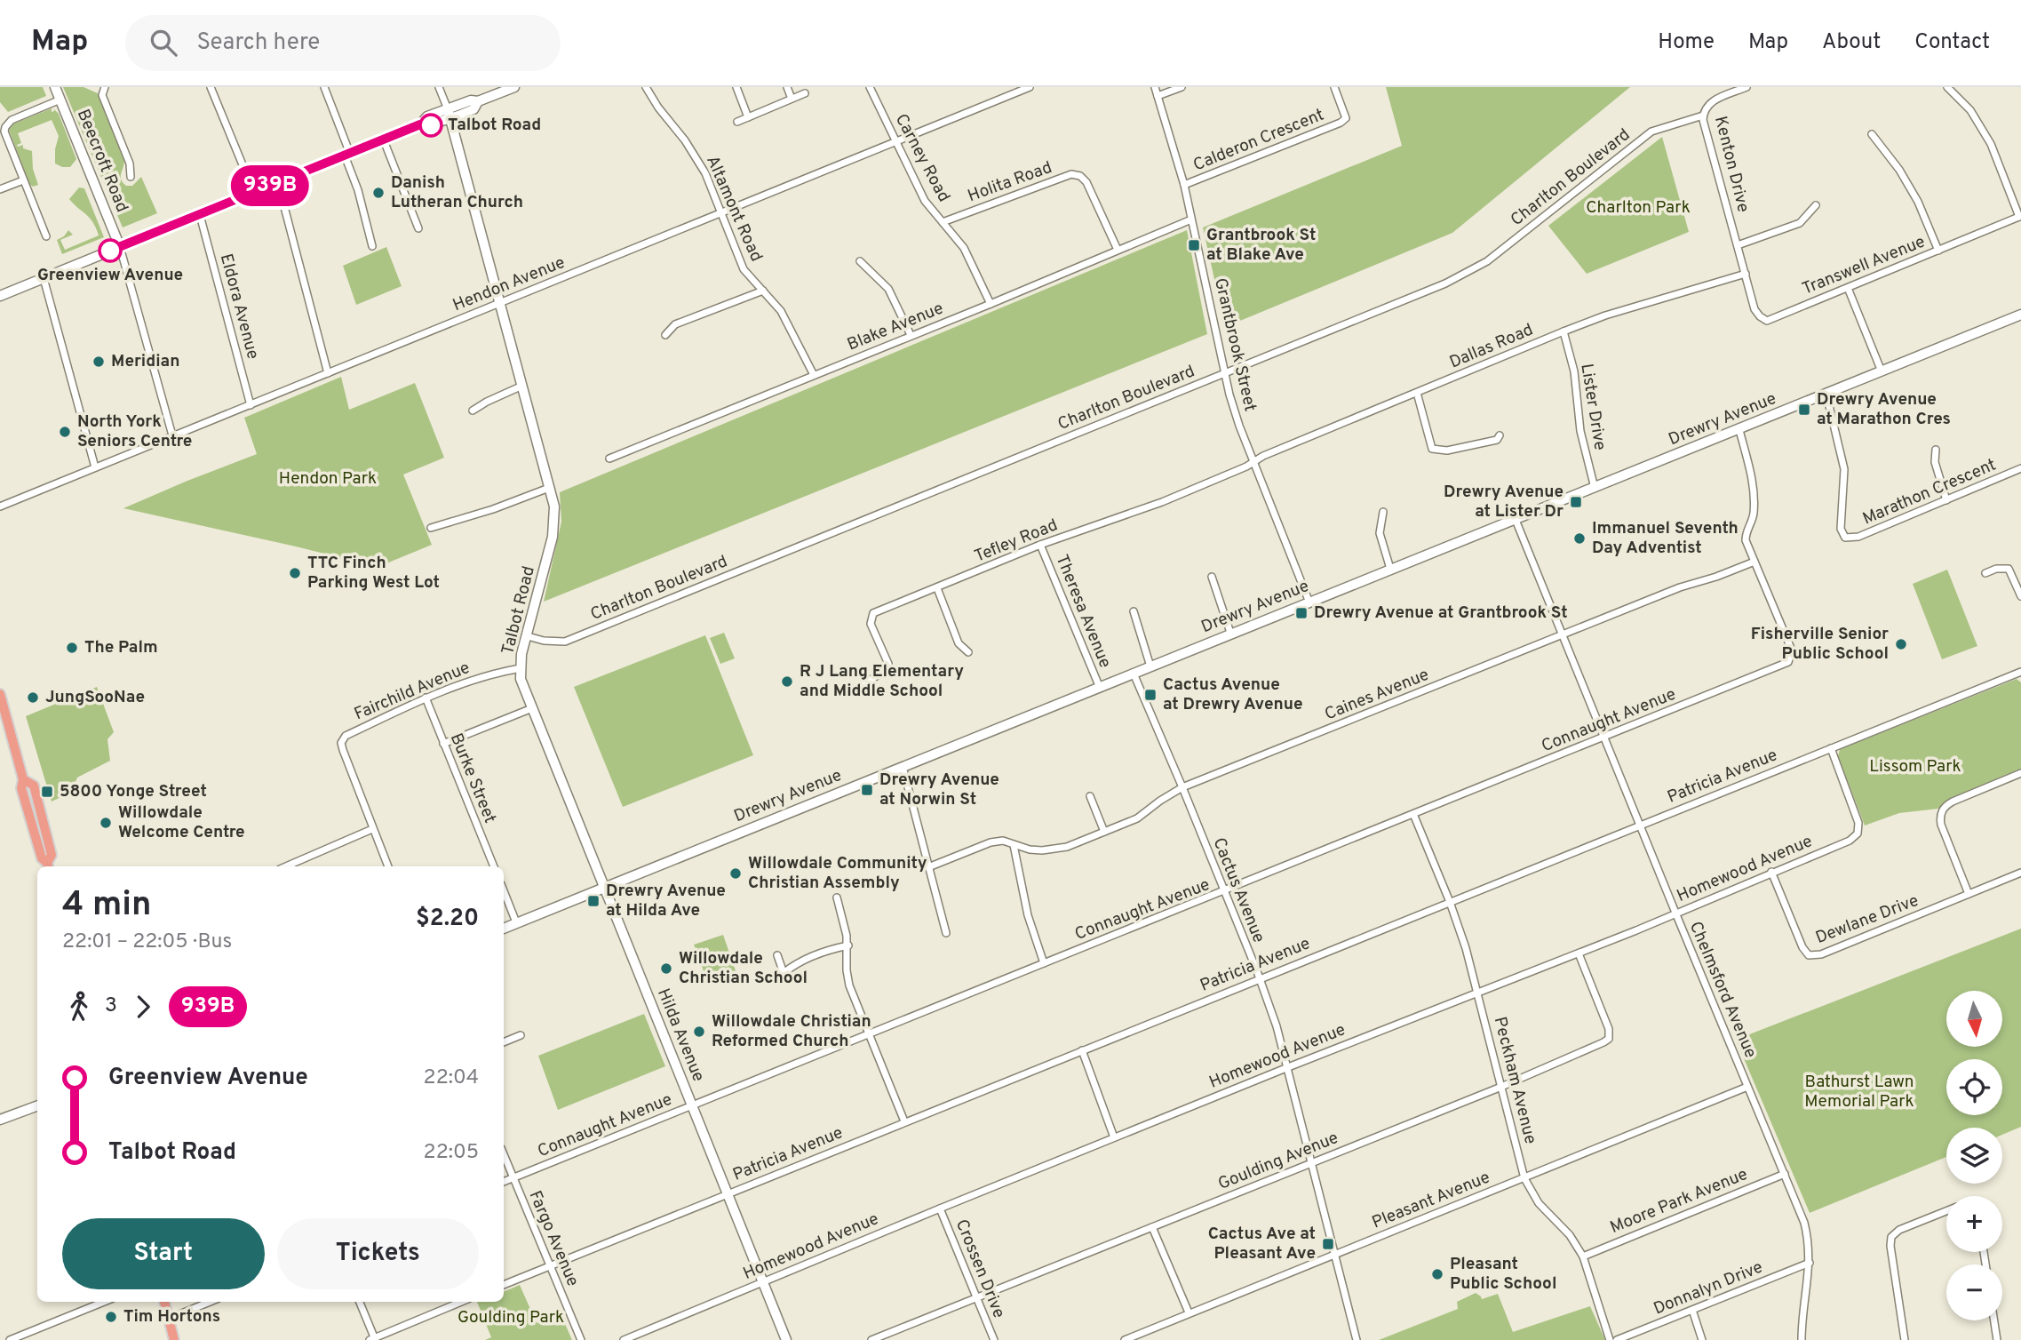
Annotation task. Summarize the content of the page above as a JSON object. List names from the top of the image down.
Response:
{
  "streets": {
    "street": [
      "Calderon Crescent",
      "Carney Road",
      "Beecroft Road",
      "Kenton Drive",
      "Charlton Boulevard",
      "Holita Road",
      "Altamont Road",
      "Transwell Avenue",
      "Hendon Avenue",
      "Eldora Avenue",
      "Blake Avenue",
      "Grantbrook Street",
      "Dallas Road",
      "Lister Drive",
      "Drewry Avenue",
      "Marathon Crescent",
      "Tefley Road",
      "Talbot Road",
      "Theresa Avenue",
      "Fairchild Avenue",
      "Caines Avenue",
      "Connaught Avenue",
      "Patricia Avenue",
      "Burke Street",
      "Homewood Avenue",
      "Cactus Avenue",
      "Dewlane Drive",
      "Chelmsford Avenue",
      "Hilda Avenue",
      "Peckham Avenue",
      "Goulding Avenue",
      "Pleasant Avenue",
      "Moore Park Avenue",
      "Fargo Avenue",
      "Crossen Drive",
      "Donnalyn Drive"
    ]
  },
  "crossings": [
    ["Calderon Crescent", "Grantbrook Street"],
    ["Carney Road", "Holita Road"],
    ["Carney Road", "Hendon Avenue"],
    ["Carney Road", "Blake Avenue"],
    ["Kenton Drive", "Charlton Boulevard"],
    ["Kenton Drive", "Transwell Avenue"],
    ["Kenton Drive", "Dallas Road"],
    ["Charlton Boulevard", "Grantbrook Street"],
    ["Charlton Boulevard", "Talbot Road"],
    ["Holita Road", "Blake Avenue"],
    ["Altamont Road", "Hendon Avenue"],
    ["Altamont Road", "Blake Avenue"],
    ["Transwell Avenue", "Dallas Road"],
    ["Hendon Avenue", "Eldora Avenue"],
    ["Hendon Avenue", "Talbot Road"],
    ["Blake Avenue", "Grantbrook Street"],
    ["Grantbrook Street", "Dallas Road"],
    ["Grantbrook Street", "Drewry Avenue"],
    ["Grantbrook Street", "Tefley Road"],
    ["Dallas Road", "Lister Drive"],
    ["Dallas Road", "Tefley Road"],
    ["Lister Drive", "Drewry Avenue"],
    ["Drewry Avenue", "Marathon Crescent"],
    ["Drewry Avenue", "Theresa Avenue"],
    ["Drewry Avenue", "Cactus Avenue"],
    ["Drewry Avenue", "Chelmsford Avenue"],
    ["Drewry Avenue", "Hilda Avenue"],
    ["Tefley Road", "Theresa Avenue"],
    ["Talbot Road", "Fairchild Avenue"],
    ["Talbot Road", "Hilda Avenue"],
    ["Fairchild Avenue", "Burke Street"],
    ["Caines Avenue", "Connaught Avenue"],
    ["Caines Avenue", "Cactus Avenue"],
    ["Caines Avenue", "Chelmsford Avenue"],
    ["Connaught Avenue", "Cactus Avenue"],
    ["Connaught Avenue", "Chelmsford Avenue"],
    ["Connaught Avenue", "Hilda Avenue"],
    ["Connaught Avenue", "Peckham Avenue"],
    ["Connaught Avenue", "Fargo Avenue"],
    ["Patricia Avenue", "Homewood Avenue"],
    ["Patricia Avenue", "Cactus Avenue"],
    ["Patricia Avenue", "Chelmsford Avenue"],
    ["Patricia Avenue", "Hilda Avenue"],
    ["Patricia Avenue", "Peckham Avenue"],
    ["Patricia Avenue", "Fargo Avenue"],
    ["Homewood Avenue", "Cactus Avenue"],
    ["Homewood Avenue", "Dewlane Drive"],
    ["Homewood Avenue", "Chelmsford Avenue"],
    ["Homewood Avenue", "Hilda Avenue"],
    ["Homewood Avenue", "Peckham Avenue"],
    ["Homewood Avenue", "Goulding Avenue"],
    ["Homewood Avenue", "Crossen Drive"],
    ["Cactus Avenue", "Goulding Avenue"],
    ["Cactus Avenue", "Pleasant Avenue"],
    ["Chelmsford Avenue", "Pleasant Avenue"],
    ["Chelmsford Avenue", "Moore Park Avenue"],
    ["Chelmsford Avenue", "Donnalyn Drive"],
    ["Peckham Avenue", "Goulding Avenue"],
    ["Peckham Avenue", "Pleasant Avenue"],
    ["Peckham Avenue", "Moore Park Avenue"],
    ["Goulding Avenue", "Crossen Drive"]
  ],
  "parks": [
    "Charlton Park",
    "Hendon Park",
    "Lissom Park",
    "Bathurst Lawn Memorial Park",
    "Goulding Park"
  ],
  "places": {
    "other": [
      "Talbot Road",
      "Danish Lutheran Church",
      "Greenview Avenue",
      "Meridian",
      "North York Seniors Centre",
      "Immanuel Seventh Day Adventist",
      "TTC Finch Parking West Lot",
      "Fisherville Senior Public School",
      "The Palm",
      "R J Lang Elementary and Middle School",
      "JungSooNae",
      "Willowdale Welcome Centre",
      "Willowdale Community Christian Assembly",
      "Willowdale Christian School",
      "Willowdale Christian Reformed Church",
      "Pleasant Public School",
      "Tim Hortons"
    ],
    "transit": [
      "Grantbrook St at Blake Ave",
      "Drewry Avenue at Marathon Cres",
      "Drewry Avenue at Lister Dr",
      "Drewry Avenue at Grantbrook St",
      "Cactus Avenue at Drewry Avenue",
      "Drewry Avenue at Norwin St",
      "5800 Yonge Street",
      "Drewry Avenue at Hilda Ave",
      "Cactus Ave at Pleasant Ave"
    ]
  },
  "lines": ["bus line 939B"],
  "north": "bottom",
  "page": {
    "header": "Map",
    "search": "Search here",
    "nav": [
      "Home",
      "Map",
      "About",
      "Contact"
    ],
    "on_map": "939B",
    "heading": ["4 min", "22:01 – 22:05 · Bus", "$2.20"],
    "legs": ["3", "939B"],
    "map_buttons": ["+", "−"],
    "list": [
      {
        "name": "Greenview Avenue",
        "value": "22:04"
      },
      {
        "name": "Talbot Road",
        "value": "22:05"
      }
    ],
    "buttons": ["Start", "Tickets"]
  }
}
